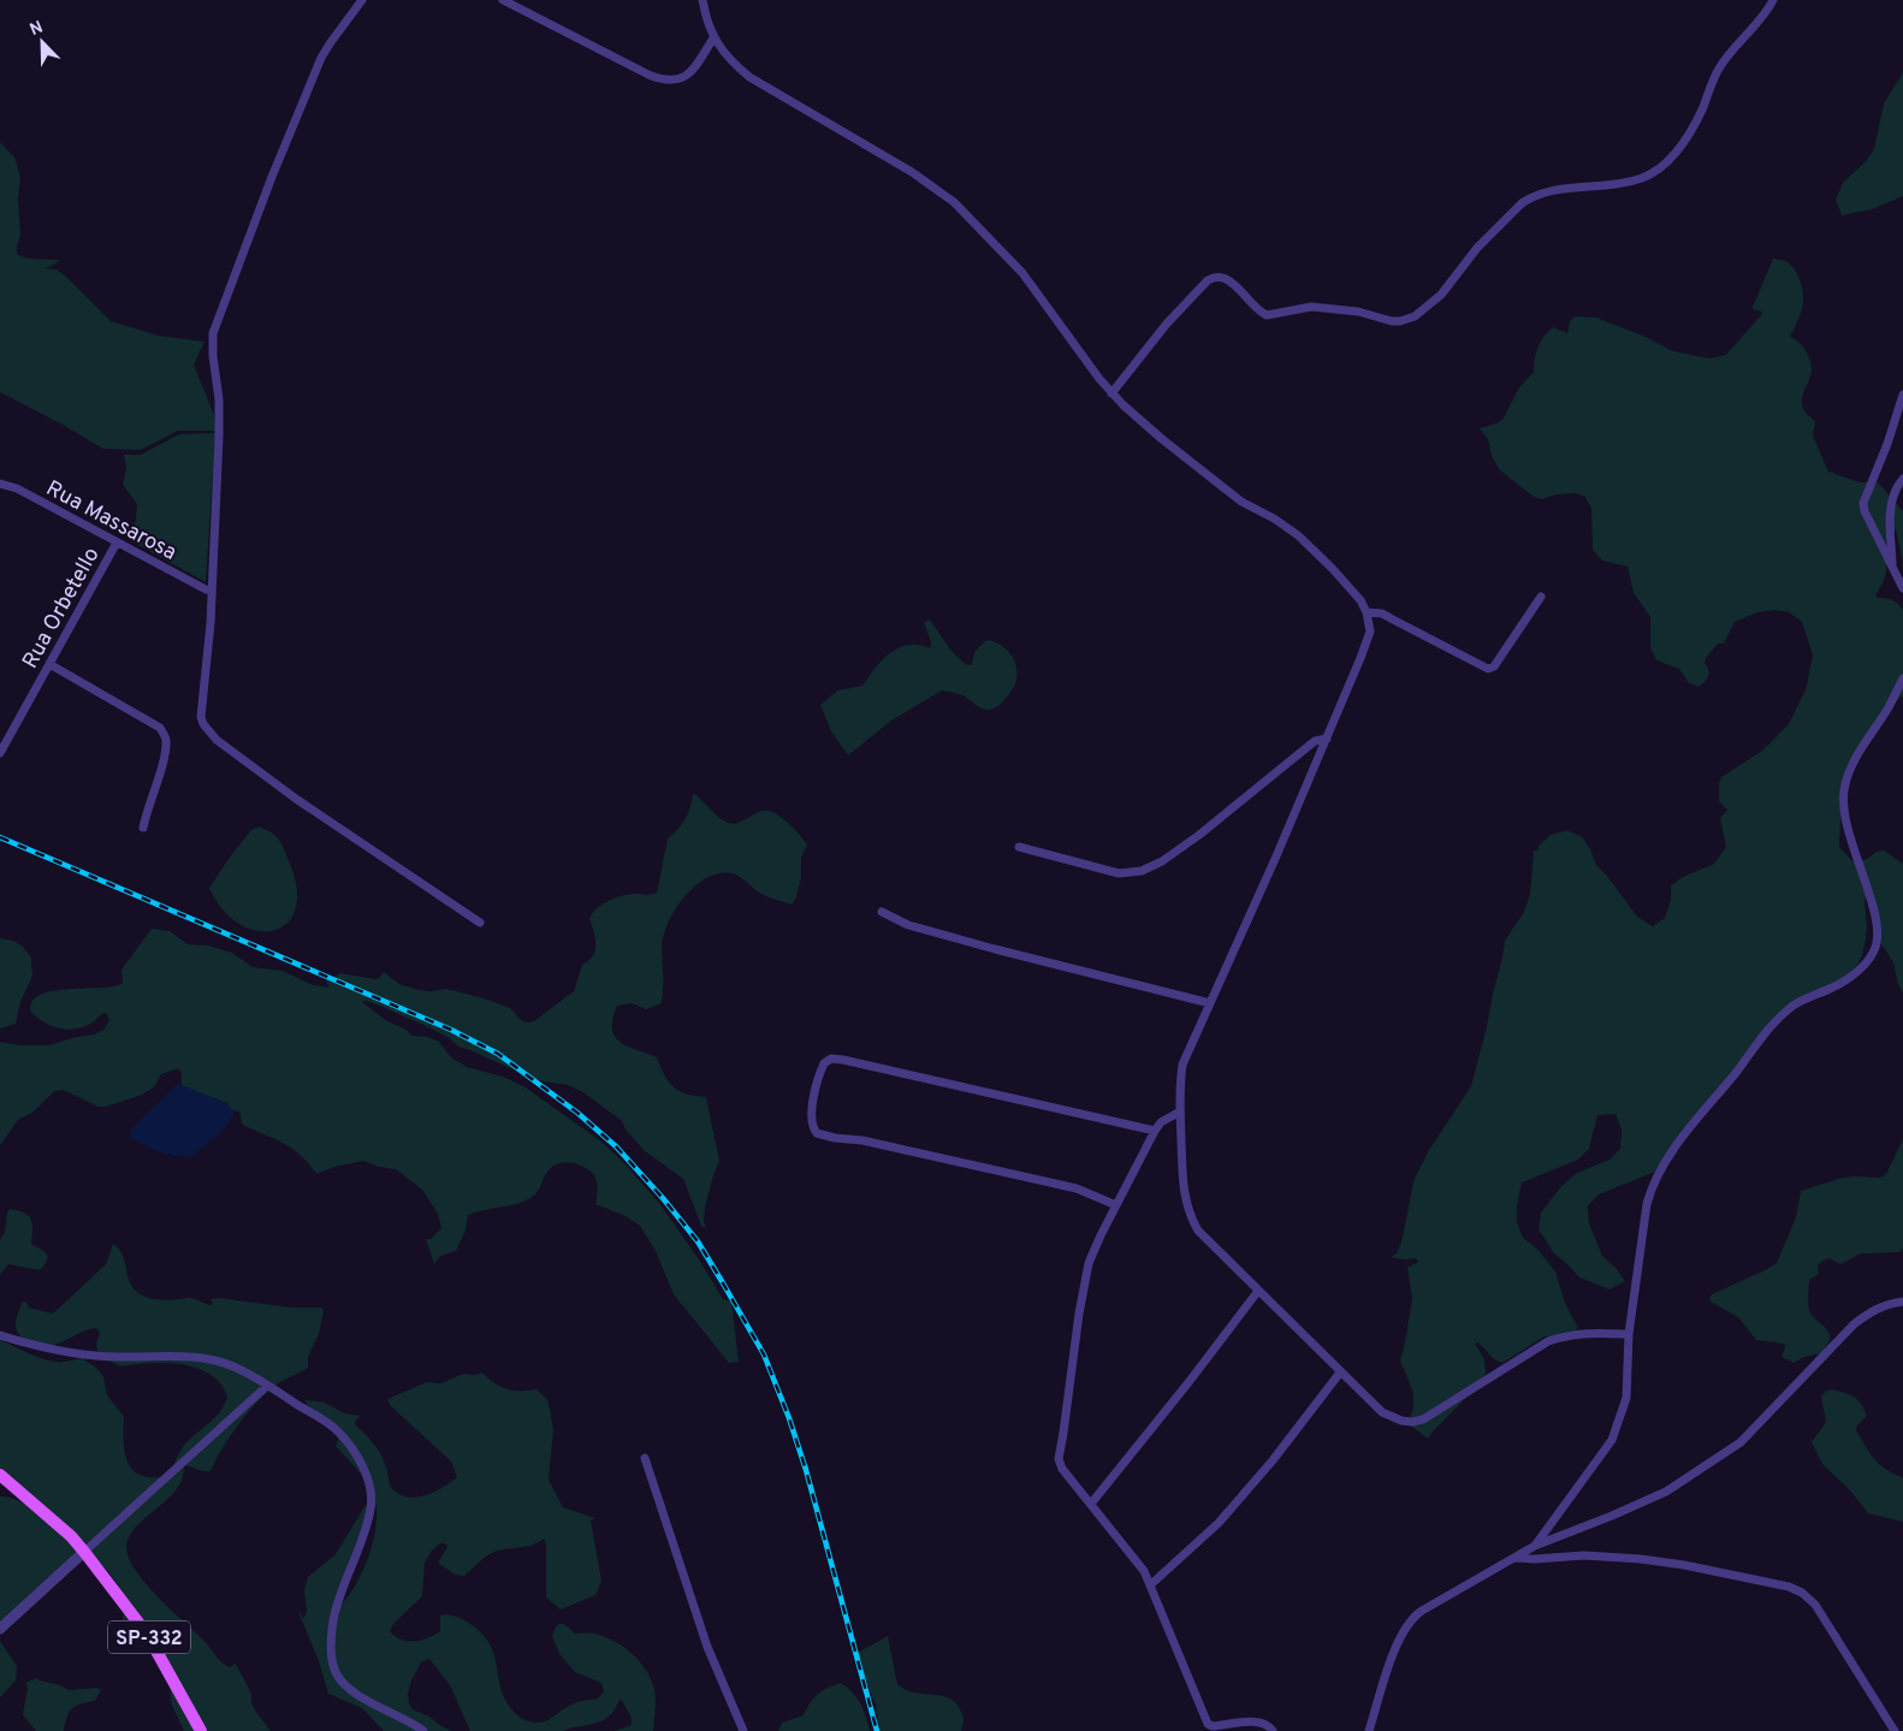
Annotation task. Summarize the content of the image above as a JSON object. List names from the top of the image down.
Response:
{
  "streets": {
    "main road": ["SP-332"],
    "street": ["Rua Massarosa", "Rua Orbetello"]
  },
  "crossings": [
    ["Rua Massarosa", "Rua Orbetello"]
  ],
  "north": "top left"
}
